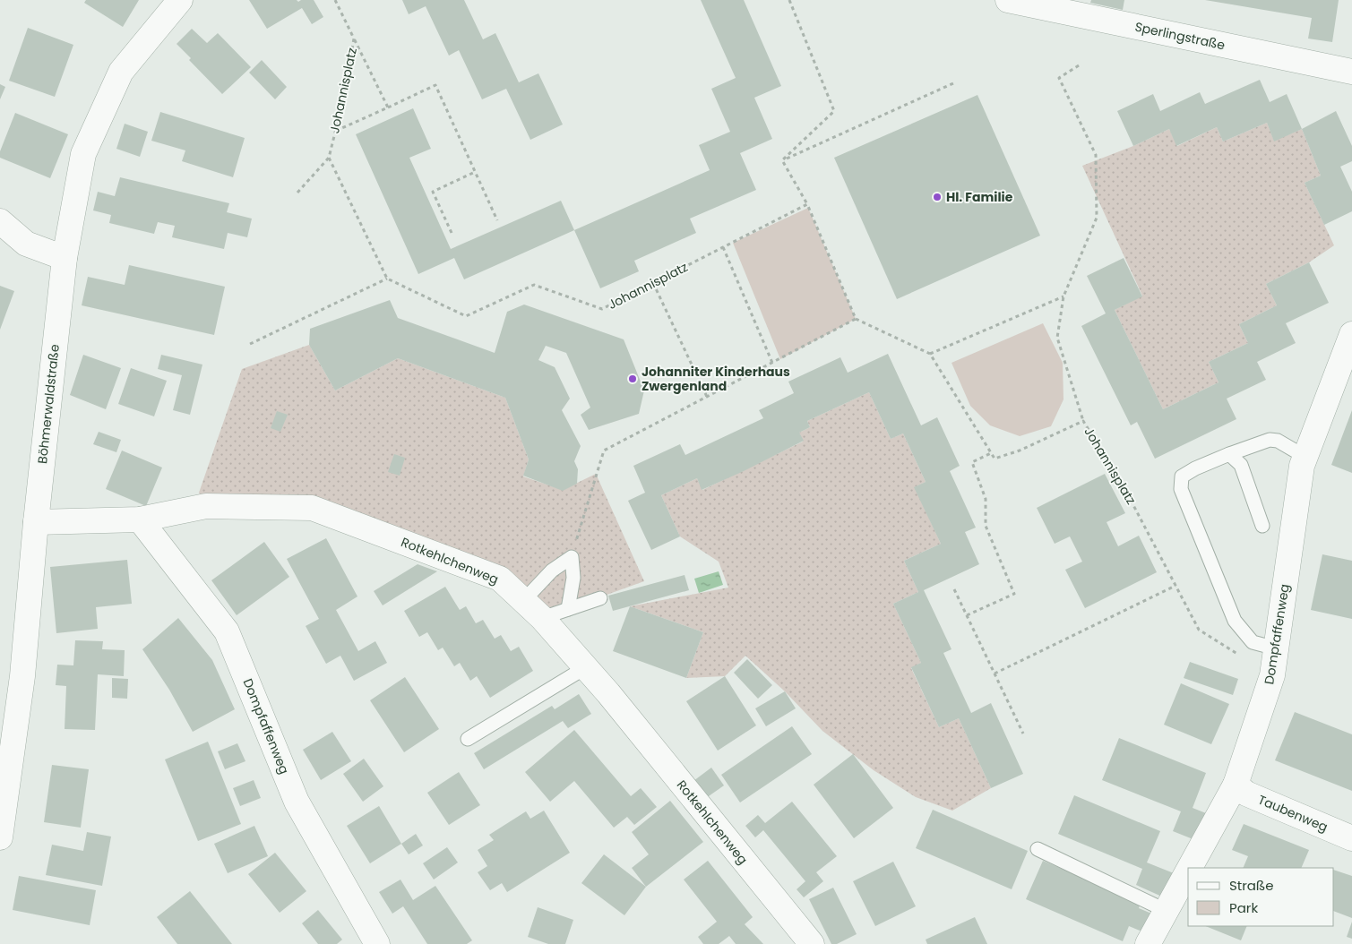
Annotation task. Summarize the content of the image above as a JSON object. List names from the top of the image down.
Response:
{
  "streets": {
    "street": [
      "Sperlingstraße",
      "Böhmerwaldstraße",
      "Rotkehlchenweg",
      "Dompfaffenweg",
      "Taubenweg"
    ],
    "path": ["Johannisplatz"]
  },
  "crossings": [
    ["Johannisplatz", "Dompfaffenweg"],
    ["Böhmerwaldstraße", "Rotkehlchenweg"],
    ["Rotkehlchenweg", "Dompfaffenweg"],
    ["Dompfaffenweg", "Taubenweg"]
  ],
  "places": ["Hl. Familie", "Johanniter Kinderhaus Zwergenland"],
  "legend": ["Straße", "Park"]
}
